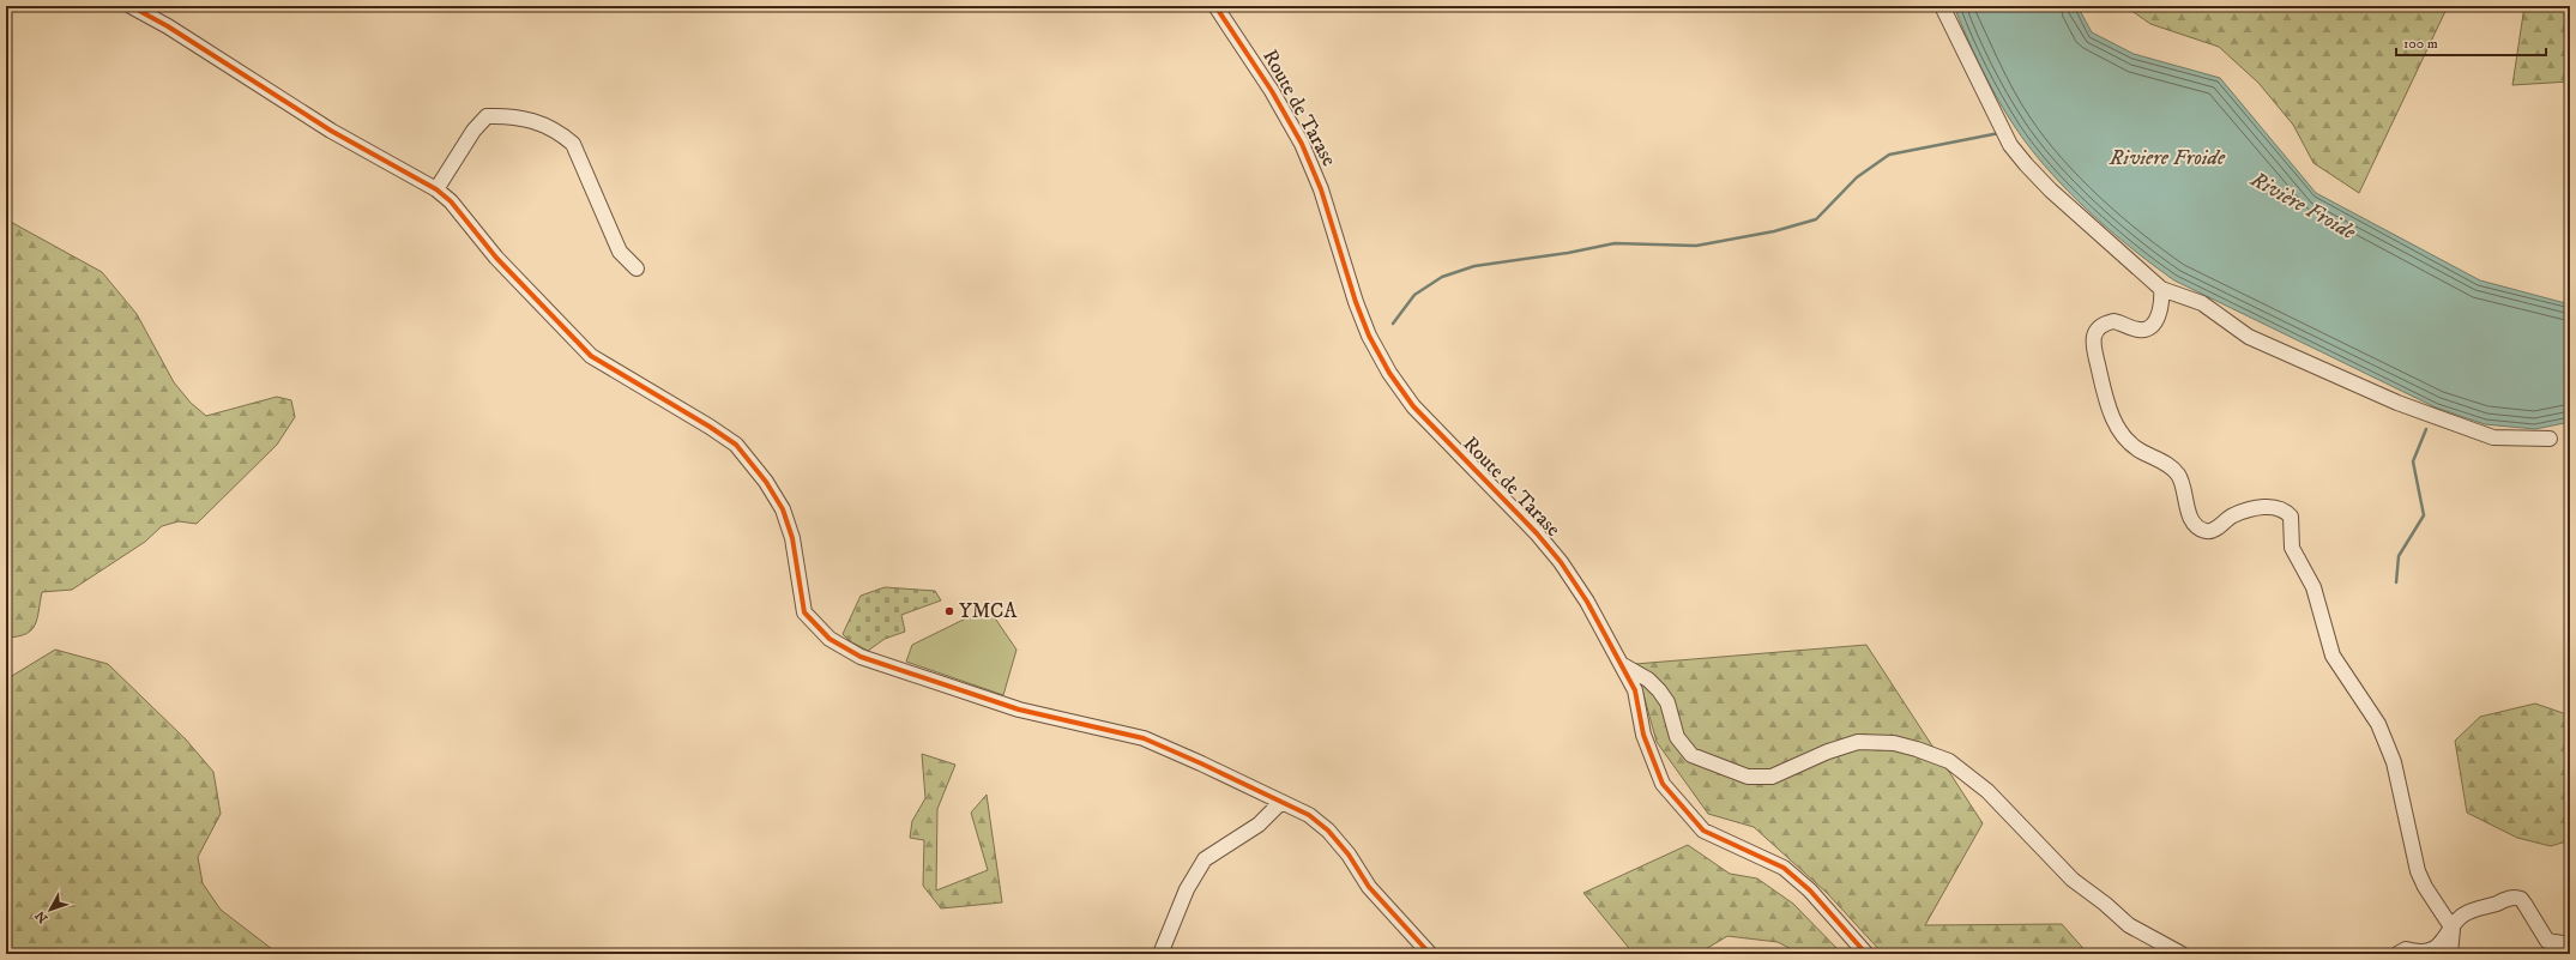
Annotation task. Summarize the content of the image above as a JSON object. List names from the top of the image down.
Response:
{
  "streets": {
    "street": ["Route de Tarase"]
  },
  "water": ["Riviere Froide", "Rivière Froide"],
  "places": ["YMCA"],
  "scale_bar": "100 m",
  "north": "bottom left"
}
